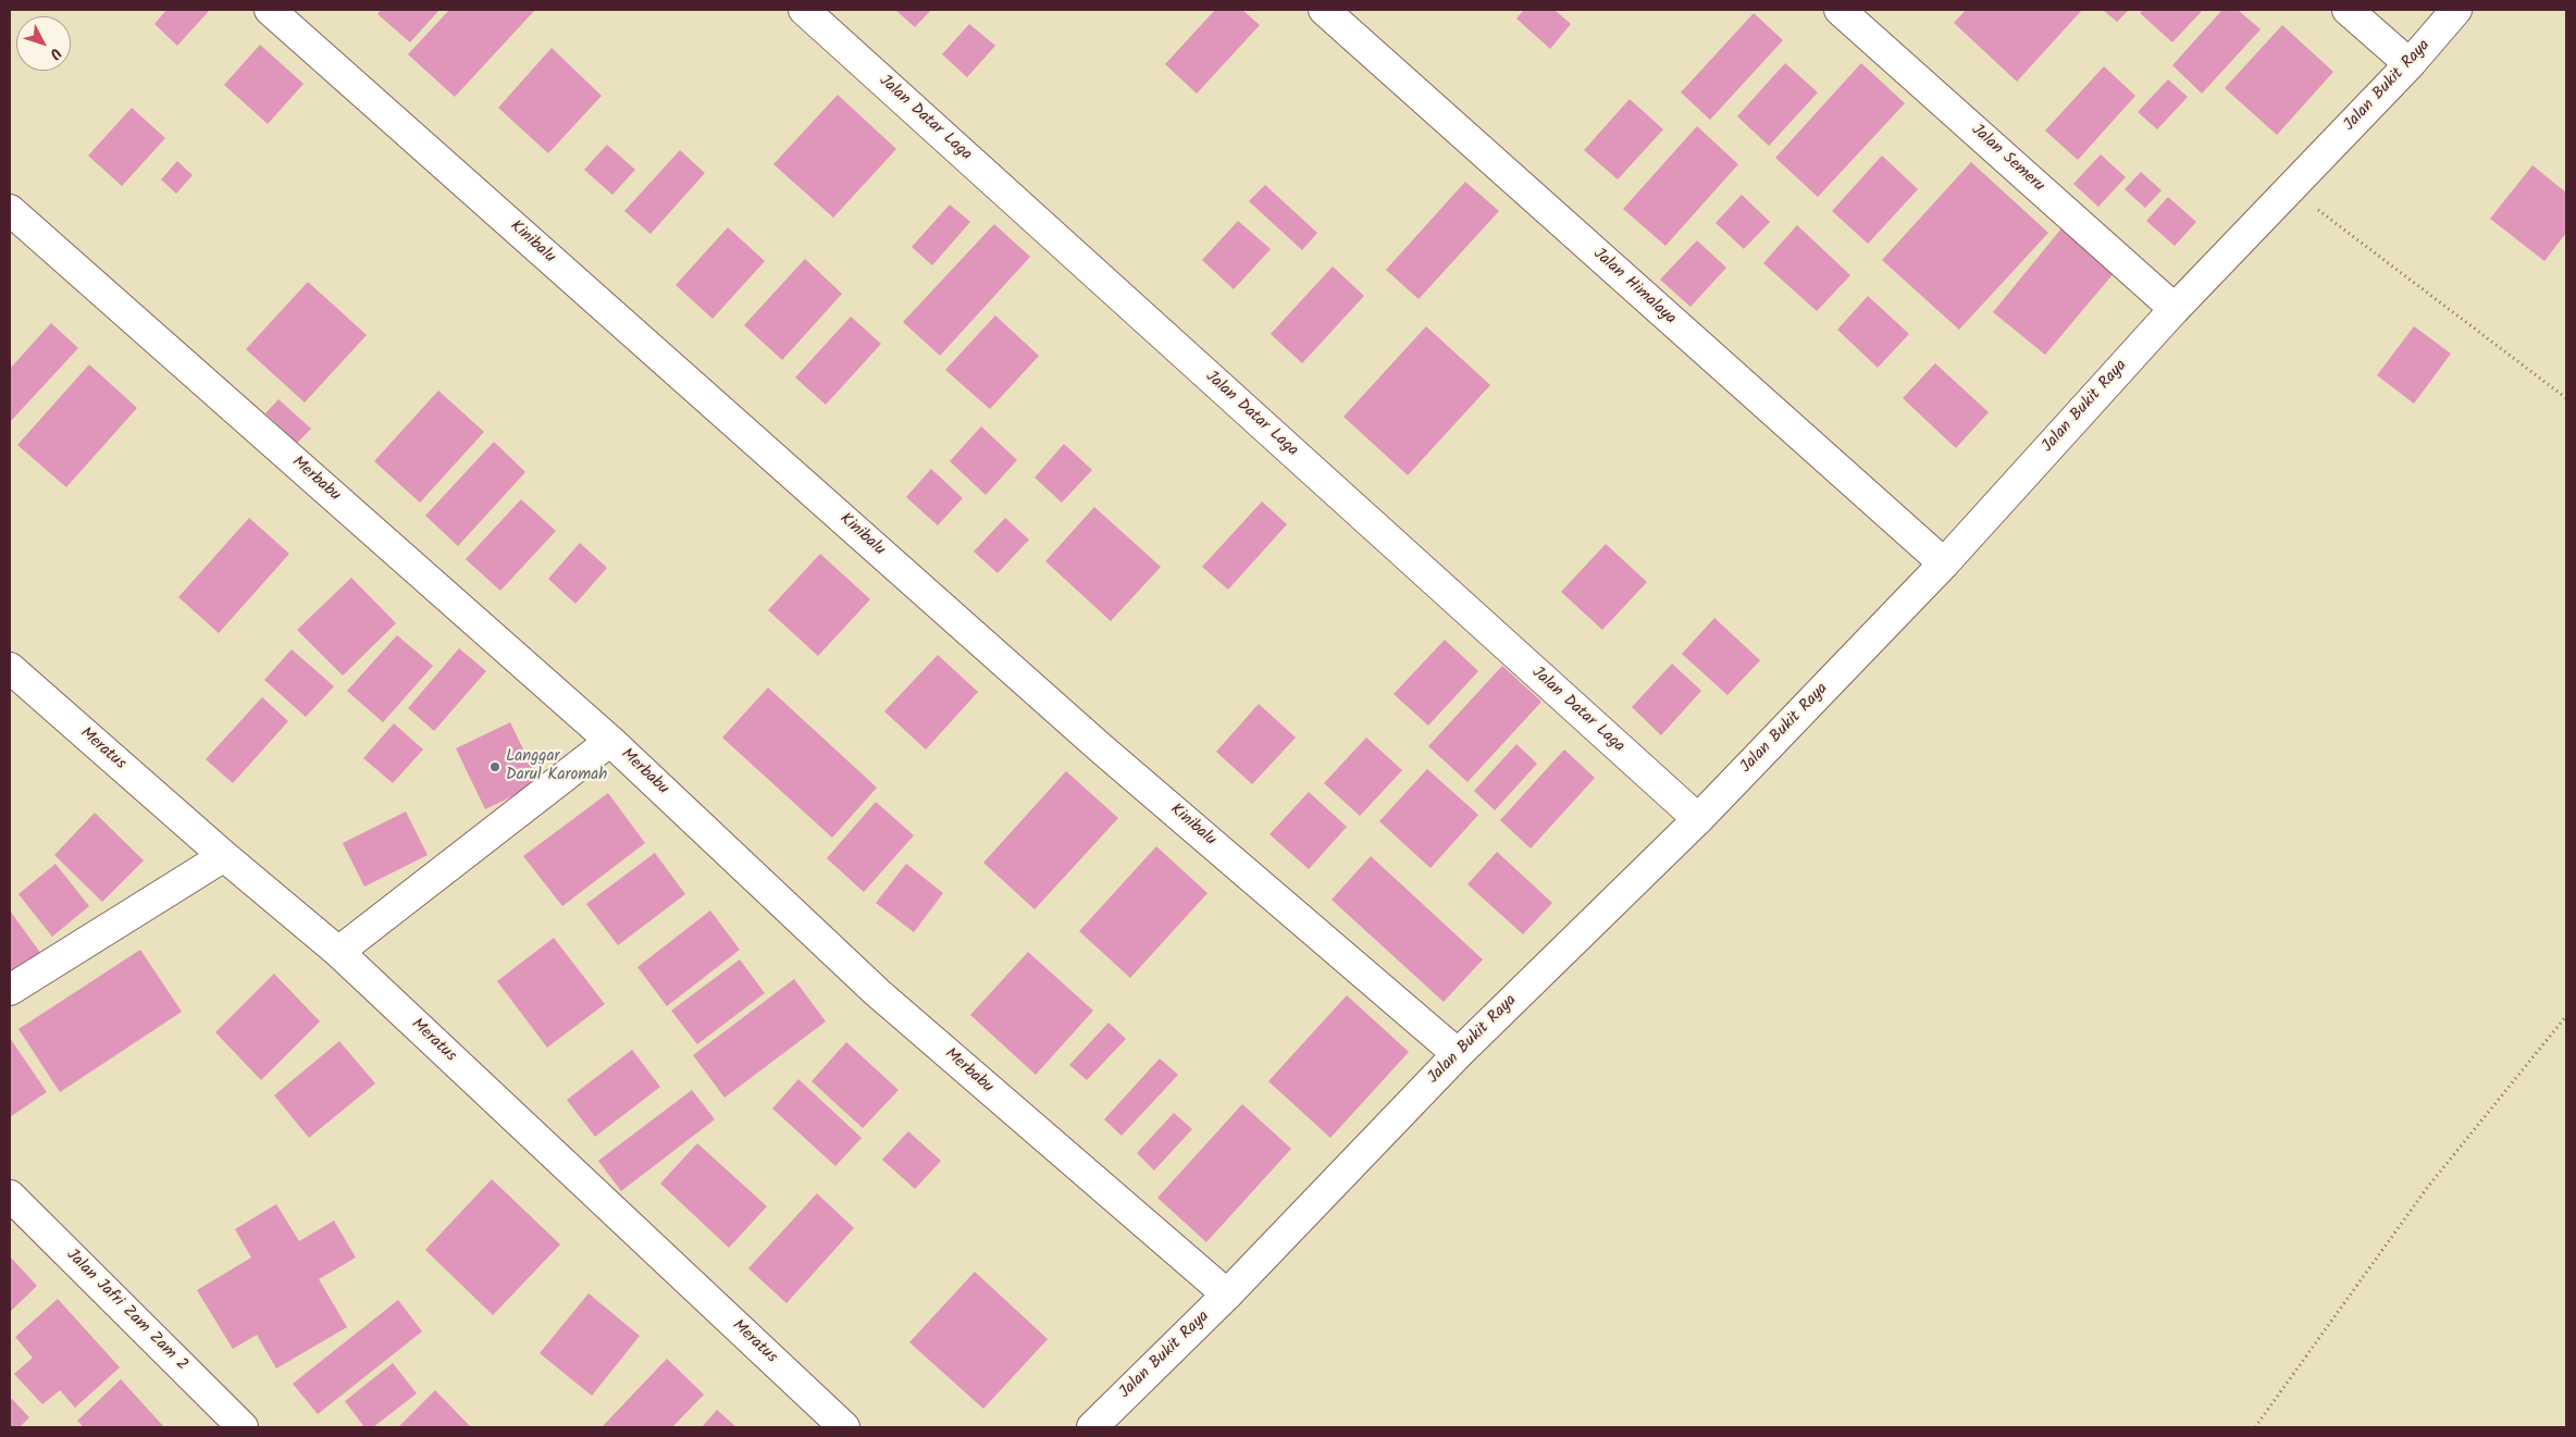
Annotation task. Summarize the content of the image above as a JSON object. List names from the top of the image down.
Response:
{
  "streets": {
    "street": [
      "Jalan Bukit Raya",
      "Jalan Datar Laga",
      "Jalan Semeru",
      "Kinibalu",
      "Jalan Himalaya",
      "Merbabu",
      "Meratus",
      "Jalan Jafri Zam Zam 2"
    ]
  },
  "crossings": [
    ["Jalan Bukit Raya", "Jalan Datar Laga"],
    ["Jalan Bukit Raya", "Jalan Semeru"],
    ["Jalan Bukit Raya", "Kinibalu"],
    ["Jalan Bukit Raya", "Jalan Himalaya"],
    ["Jalan Bukit Raya", "Merbabu"]
  ],
  "places": ["Langgar Darul Karomah"],
  "north": "bottom right"
}
